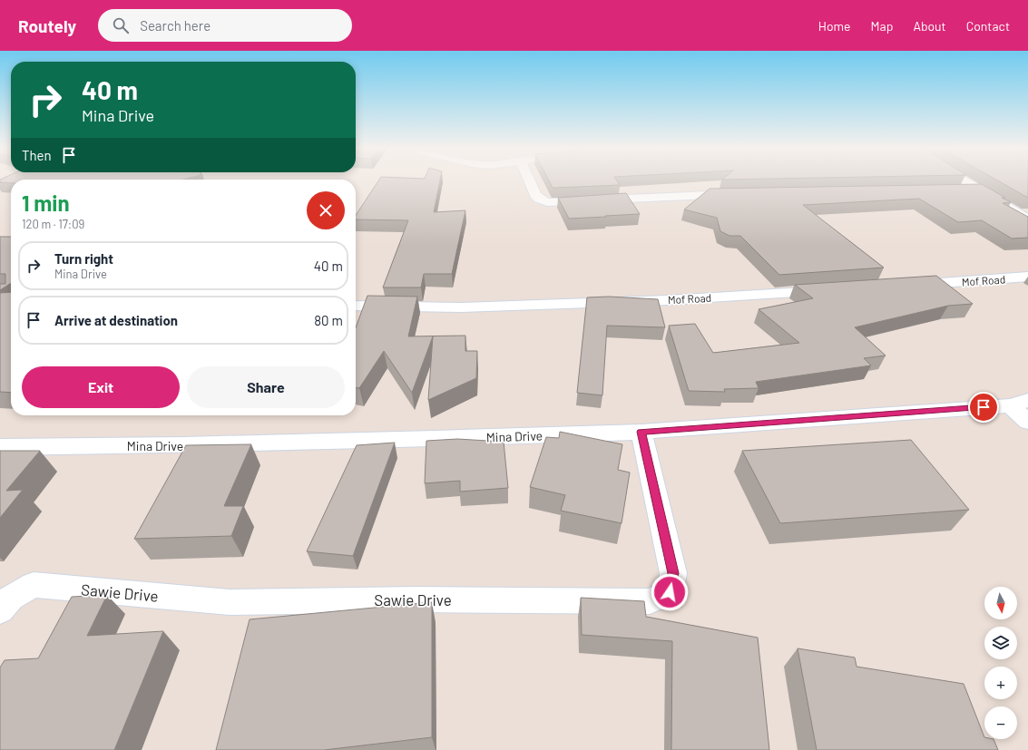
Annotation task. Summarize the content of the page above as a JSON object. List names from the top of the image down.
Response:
{
  "streets": {
    "street": ["Mof Road", "Mina Drive", "Sawie Drive"]
  },
  "crossings": [
    ["Mina Drive", "Sawie Drive"]
  ],
  "north": "bottom",
  "page": {
    "header": "Routely",
    "search": "Search here",
    "nav": [
      "Home",
      "Map",
      "About",
      "Contact"
    ],
    "turn": ["40 m", "Mina Drive"],
    "then": "Then",
    "heading": ["1 min", "120 m · 17:09"],
    "list": [
      {
        "name": "Turn right",
        "note": "Mina Drive",
        "value": "40 m"
      },
      {
        "name": "Arrive at destination",
        "value": "80 m"
      }
    ],
    "buttons": ["Exit", "Share"],
    "map_buttons": ["+", "−"]
  }
}
